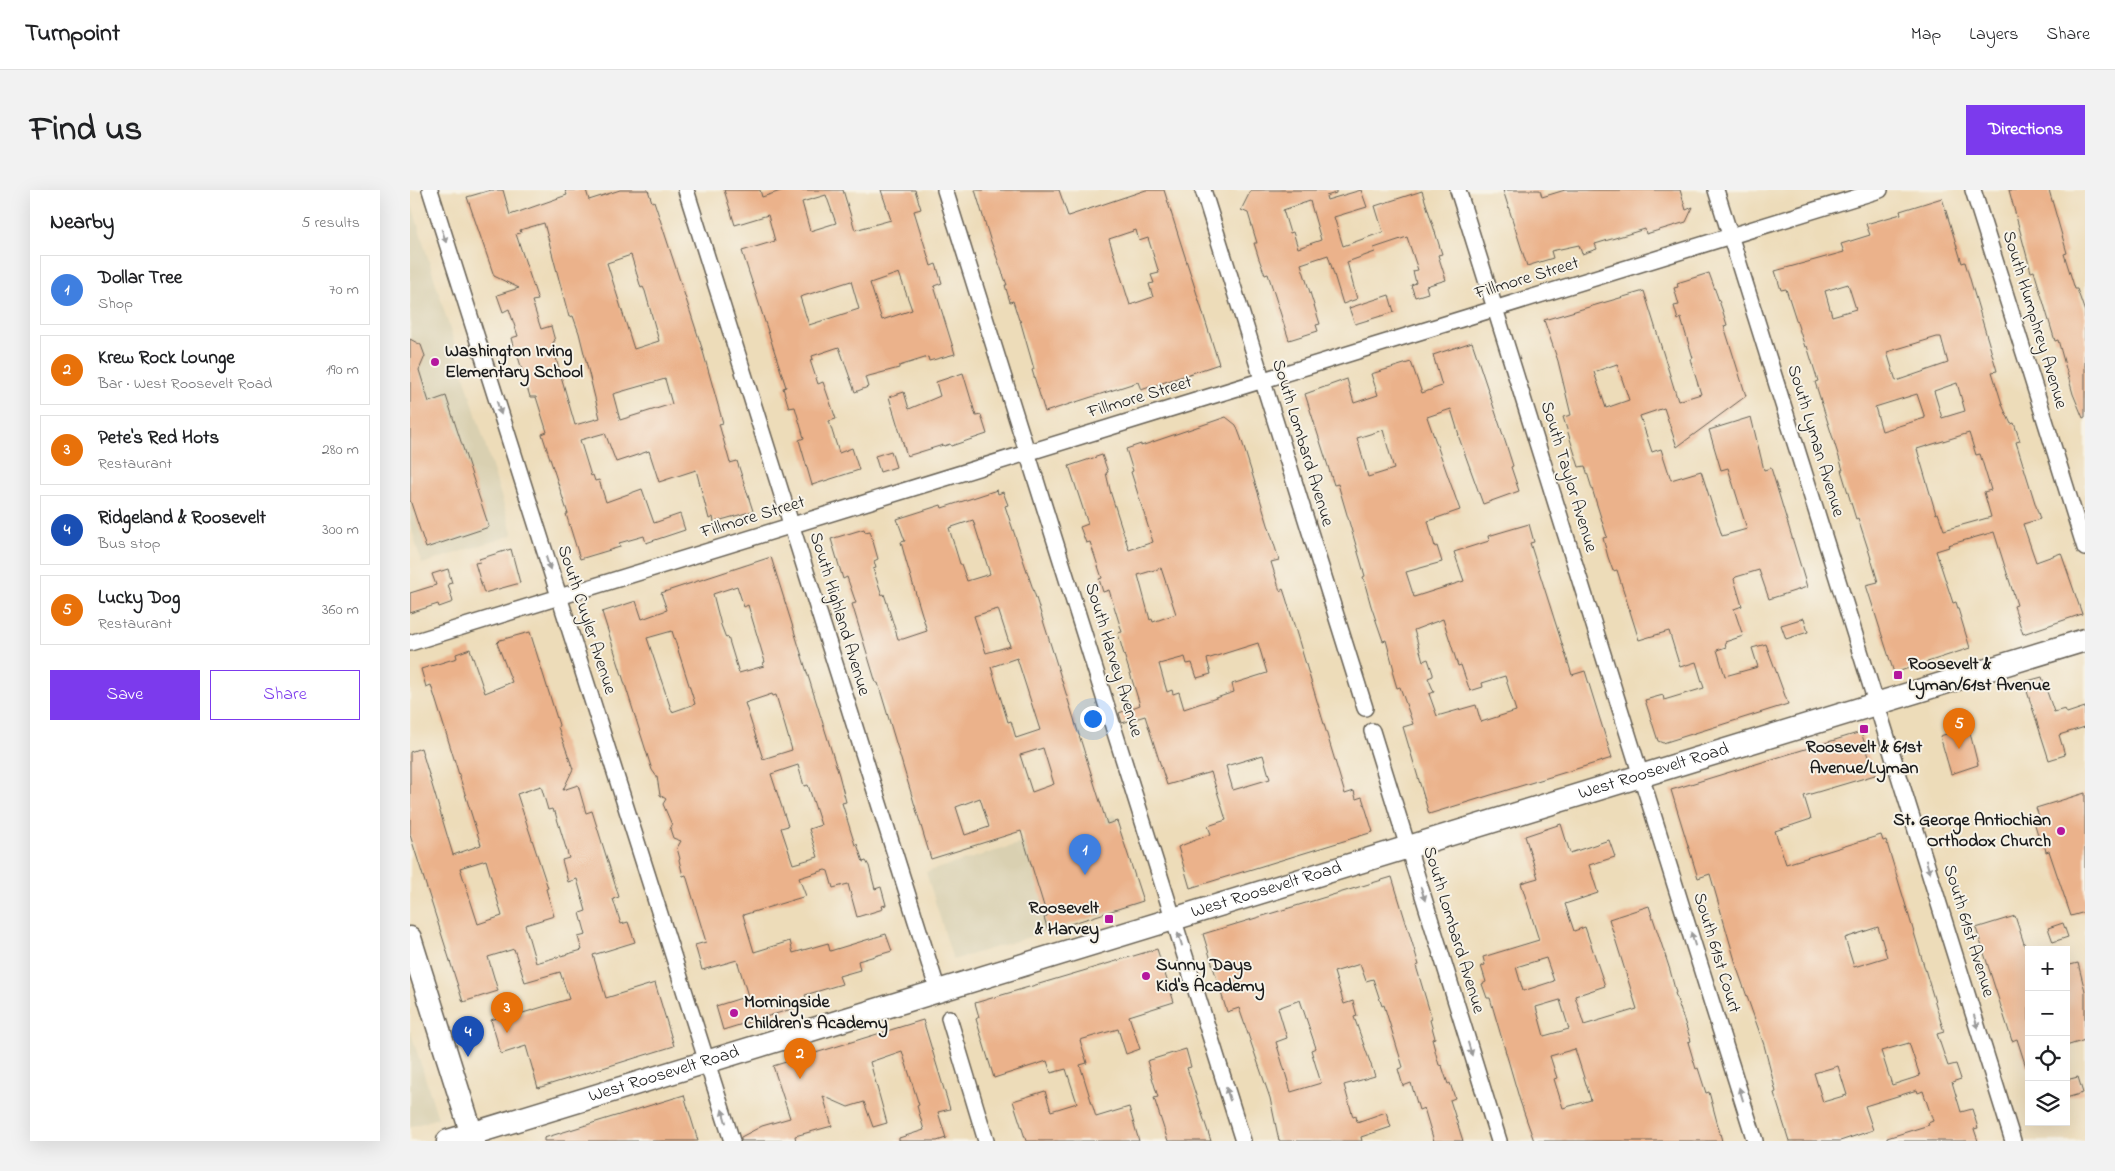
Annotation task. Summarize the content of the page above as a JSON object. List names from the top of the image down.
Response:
{
  "streets": {
    "main road": ["West Roosevelt Road"],
    "street": [
      "Fillmore Street",
      "South Humphrey Avenue",
      "South Lyman Avenue",
      "South Lombard Avenue",
      "South Taylor Avenue",
      "South Highland Avenue",
      "South Cuyler Avenue",
      "South Harvey Avenue",
      "South 61st Avenue",
      "South 61st Court"
    ]
  },
  "crossings": [
    ["Fillmore Street", "South Lyman Avenue"],
    ["Fillmore Street", "South Lombard Avenue"],
    ["Fillmore Street", "South Taylor Avenue"],
    ["Fillmore Street", "South Highland Avenue"],
    ["Fillmore Street", "South Cuyler Avenue"],
    ["Fillmore Street", "South Harvey Avenue"],
    ["South Lyman Avenue", "West Roosevelt Road"],
    ["South Lyman Avenue", "South 61st Avenue"],
    ["South Lombard Avenue", "West Roosevelt Road"],
    ["South Taylor Avenue", "West Roosevelt Road"],
    ["South Taylor Avenue", "South 61st Court"],
    ["South Highland Avenue", "West Roosevelt Road"],
    ["South Cuyler Avenue", "West Roosevelt Road"],
    ["South Harvey Avenue", "West Roosevelt Road"],
    ["West Roosevelt Road", "South 61st Avenue"],
    ["West Roosevelt Road", "South 61st Court"]
  ],
  "one_way": ["South 61st Avenue", "South 61st Court"],
  "places": {
    "other": [
      "Washington Irving Elementary School",
      "St. George Antiochian Orthodox Church",
      "Sunny Days Kid's Academy",
      "Morningside Children's Academy"
    ],
    "transit": ["Roosevelt & Lyman/61st Avenue", "Roosevelt & 61st Avenue/Lyman", "Roosevelt & Harvey"]
  },
  "page": {
    "header": "Turnpoint",
    "nav": ["Map", "Layers", "Share"],
    "title": "Find us",
    "buttons": [
      "Directions",
      ["Save", "Share"]
    ],
    "heading": ["Nearby", "5 results"],
    "list": [
      {
        "mark": "1",
        "name": "Dollar Tree",
        "note": "Shop",
        "value": "70 m"
      },
      {
        "mark": "2",
        "name": "Krew Rock Lounge",
        "note": "Bar · West Roosevelt Road",
        "value": "190 m"
      },
      {
        "mark": "3",
        "name": "Pete's Red Hots",
        "note": "Restaurant",
        "value": "280 m"
      },
      {
        "mark": "4",
        "name": "Ridgeland & Roosevelt",
        "note": "Bus stop",
        "value": "300 m"
      },
      {
        "mark": "5",
        "name": "Lucky Dog",
        "note": "Restaurant",
        "value": "360 m"
      }
    ],
    "pins": [
      "5",
      "1",
      "3",
      "4",
      "2"
    ],
    "map_buttons": ["+", "−"]
  }
}
